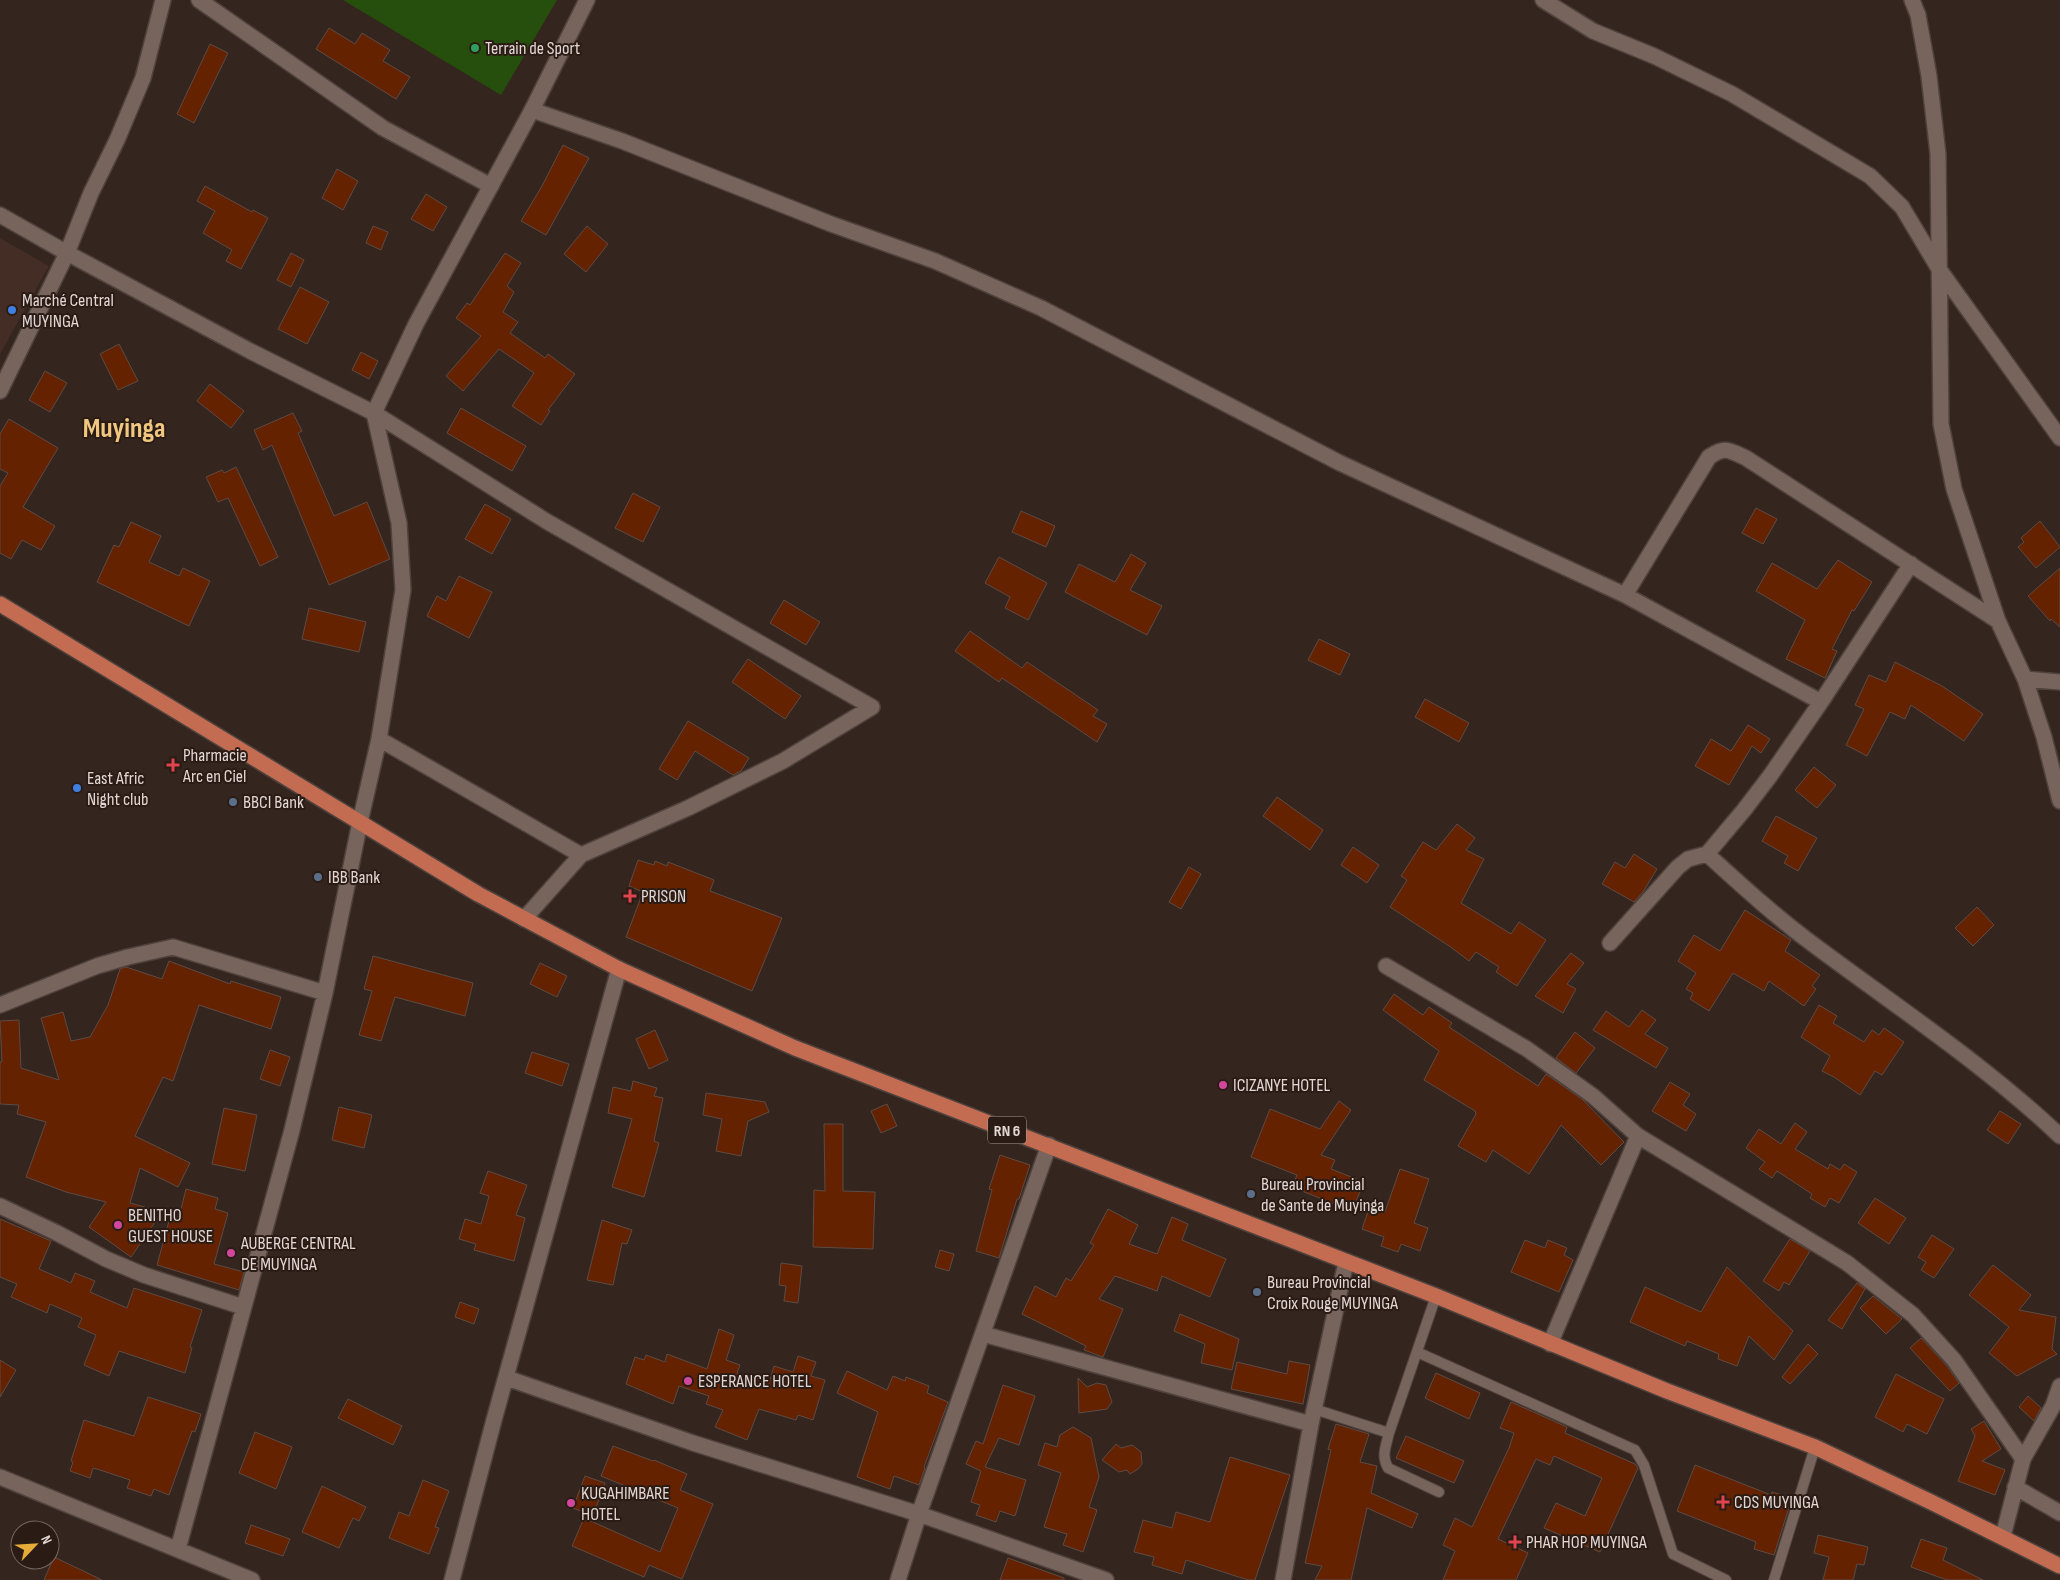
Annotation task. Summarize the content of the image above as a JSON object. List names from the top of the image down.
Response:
{
  "streets": {
    "main road": ["RN 6"]
  },
  "districts": ["Muyinga"],
  "places": {
    "other": [
      "Terrain de Sport",
      "Marché Central MUYINGA",
      "East Afric Night club",
      "BBCI Bank",
      "IBB Bank",
      "ICIZANYE HOTEL",
      "Bureau Provincial de Sante de Muyinga",
      "BENITHO GUEST HOUSE",
      "AUBERGE CENTRAL DE MUYINGA",
      "Bureau Provincial Croix Rouge MUYINGA",
      "ESPERANCE HOTEL",
      "KUGAHIMBARE HOTEL"
    ],
    "health": [
      "Pharmacie Arc en Ciel",
      "PRISON",
      "CDS MUYINGA",
      "PHAR HOP MUYINGA"
    ]
  },
  "north": "top right"
}
